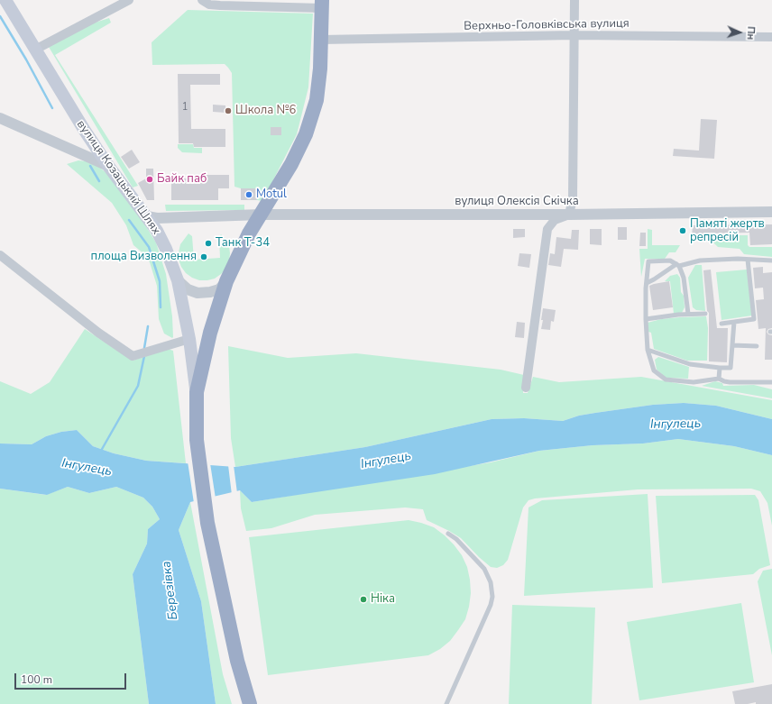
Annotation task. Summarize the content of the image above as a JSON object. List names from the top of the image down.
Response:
{
  "streets": {
    "main road": ["вулиця Козацький Шлях"],
    "street": ["Верхньо-Головківська вулиця", "вулиця Олексія Скічка"]
  },
  "crossings": [
    ["вулиця Козацький Шлях", "вулиця Олексія Скічка"]
  ],
  "water": ["Інгулець", "Березівка"],
  "places": [
    "Школа №6",
    "Байк паб",
    "Motul",
    "Памяті жертв репресій",
    "Танк Т-34",
    "площа Визволення",
    "Ніка"
  ],
  "house_numbers": ["1"],
  "scale_bar": "100 m",
  "north": "right"
}
